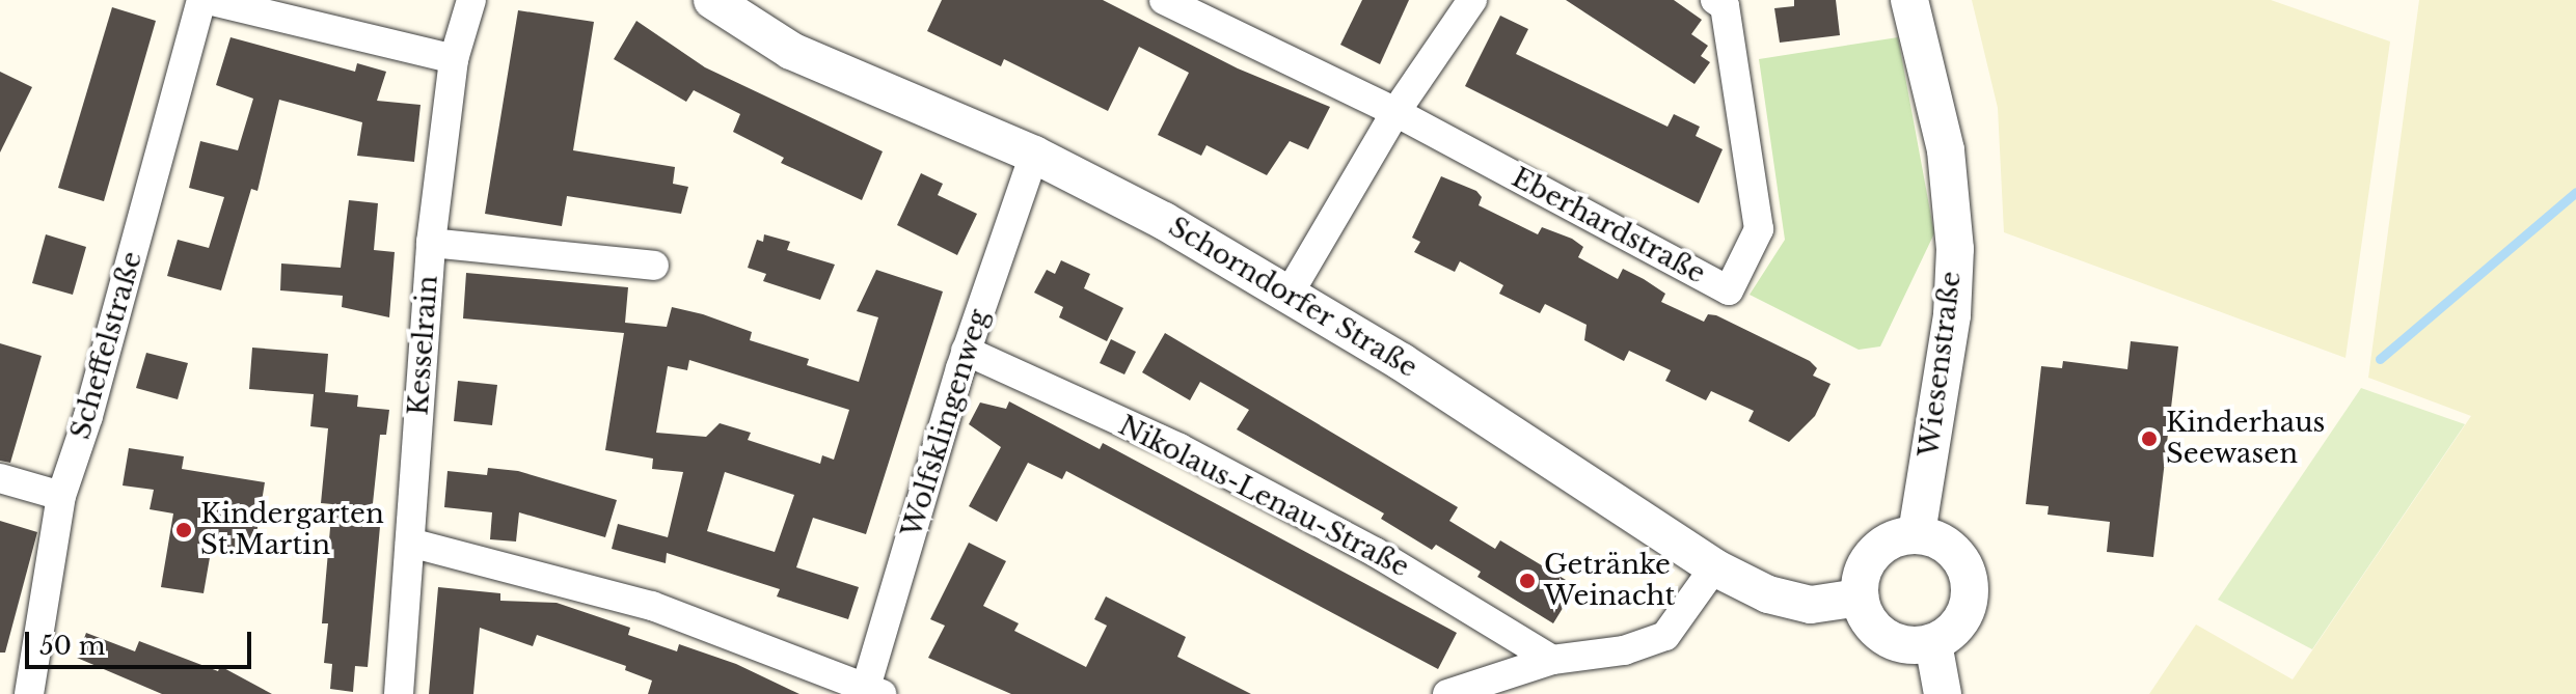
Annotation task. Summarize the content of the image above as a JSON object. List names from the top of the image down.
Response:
{
  "streets": {
    "street": [
      "Eberhardstraße",
      "Schorndorfer Straße",
      "Scheffelstraße",
      "Kesselrain",
      "Wiesenstraße",
      "Wolfsklingenweg",
      "Nikolaus-Lenau-Straße"
    ]
  },
  "crossings": [
    ["Schorndorfer Straße", "Wiesenstraße"],
    ["Schorndorfer Straße", "Wolfsklingenweg"],
    ["Wolfsklingenweg", "Nikolaus-Lenau-Straße"]
  ],
  "places": ["Kinderhaus Seewasen", "Kindergarten St.Martin", "Getränke Weinacht"],
  "scale_bar": "50 m"
}
